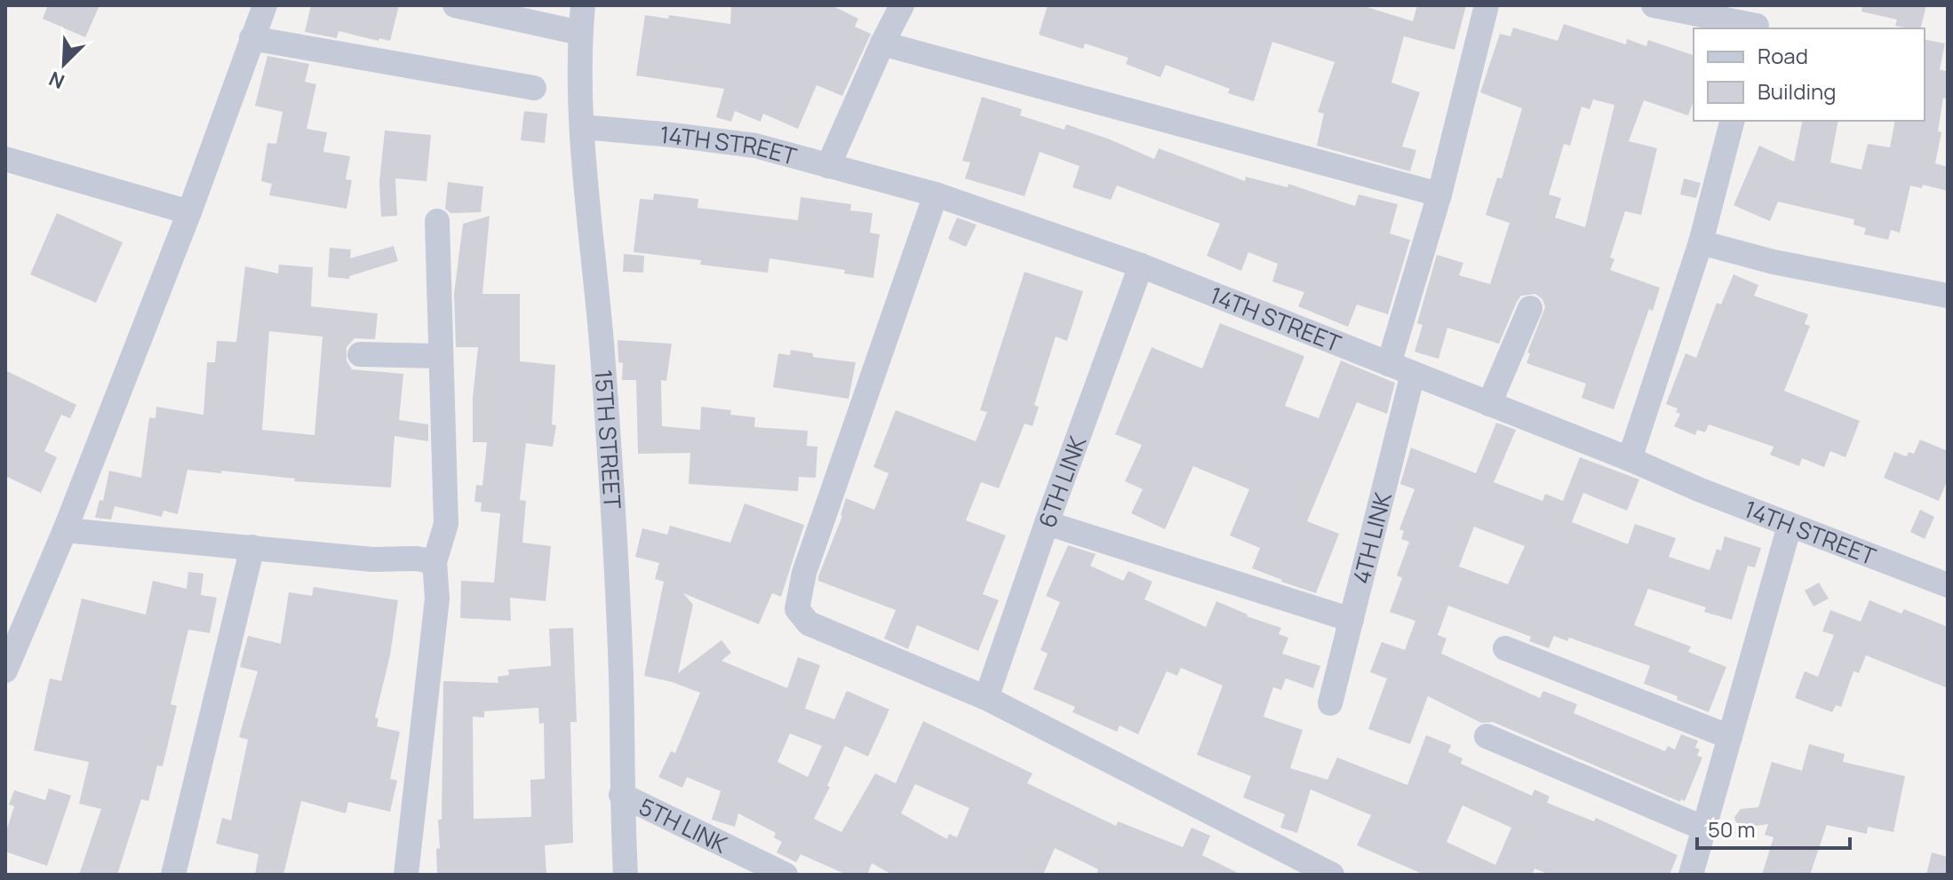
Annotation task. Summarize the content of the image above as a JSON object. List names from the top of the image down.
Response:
{
  "streets": {
    "street": [
      "14TH STREET",
      "15TH STREET",
      "6TH LINK",
      "4TH LINK",
      "5TH LINK"
    ]
  },
  "crossings": [
    ["14TH STREET", "15TH STREET"],
    ["14TH STREET", "6TH LINK"],
    ["14TH STREET", "4TH LINK"],
    ["15TH STREET", "5TH LINK"]
  ],
  "legend": ["Road", "Building"],
  "scale_bar": "50 m",
  "north": "bottom left"
}
